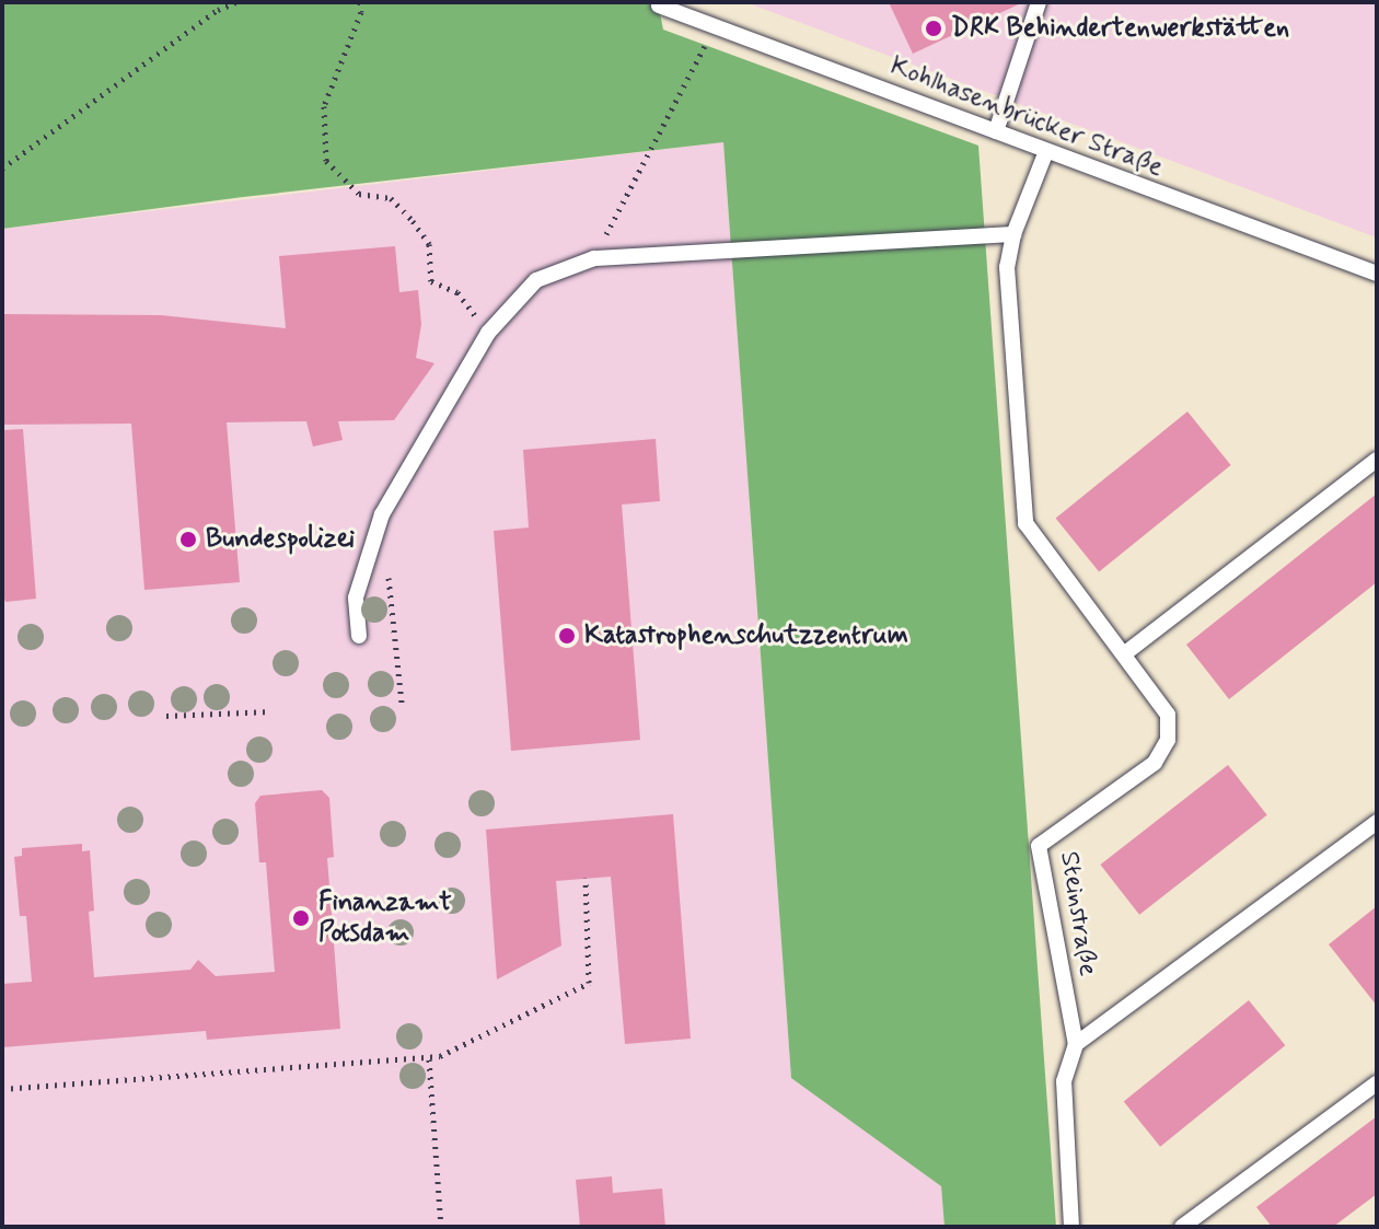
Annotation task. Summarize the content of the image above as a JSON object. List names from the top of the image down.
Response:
{
  "streets": {
    "lane": ["Kohlhasenbrücker Straße", "Steinstraße"]
  },
  "crossings": [
    ["Kohlhasenbrücker Straße", "Steinstraße"]
  ],
  "places": [
    "DRK Behindertenwerkstätten",
    "Bundespolizei",
    "Katastrophenschutzzentrum",
    "Finanzamt Potsdam"
  ]
}
